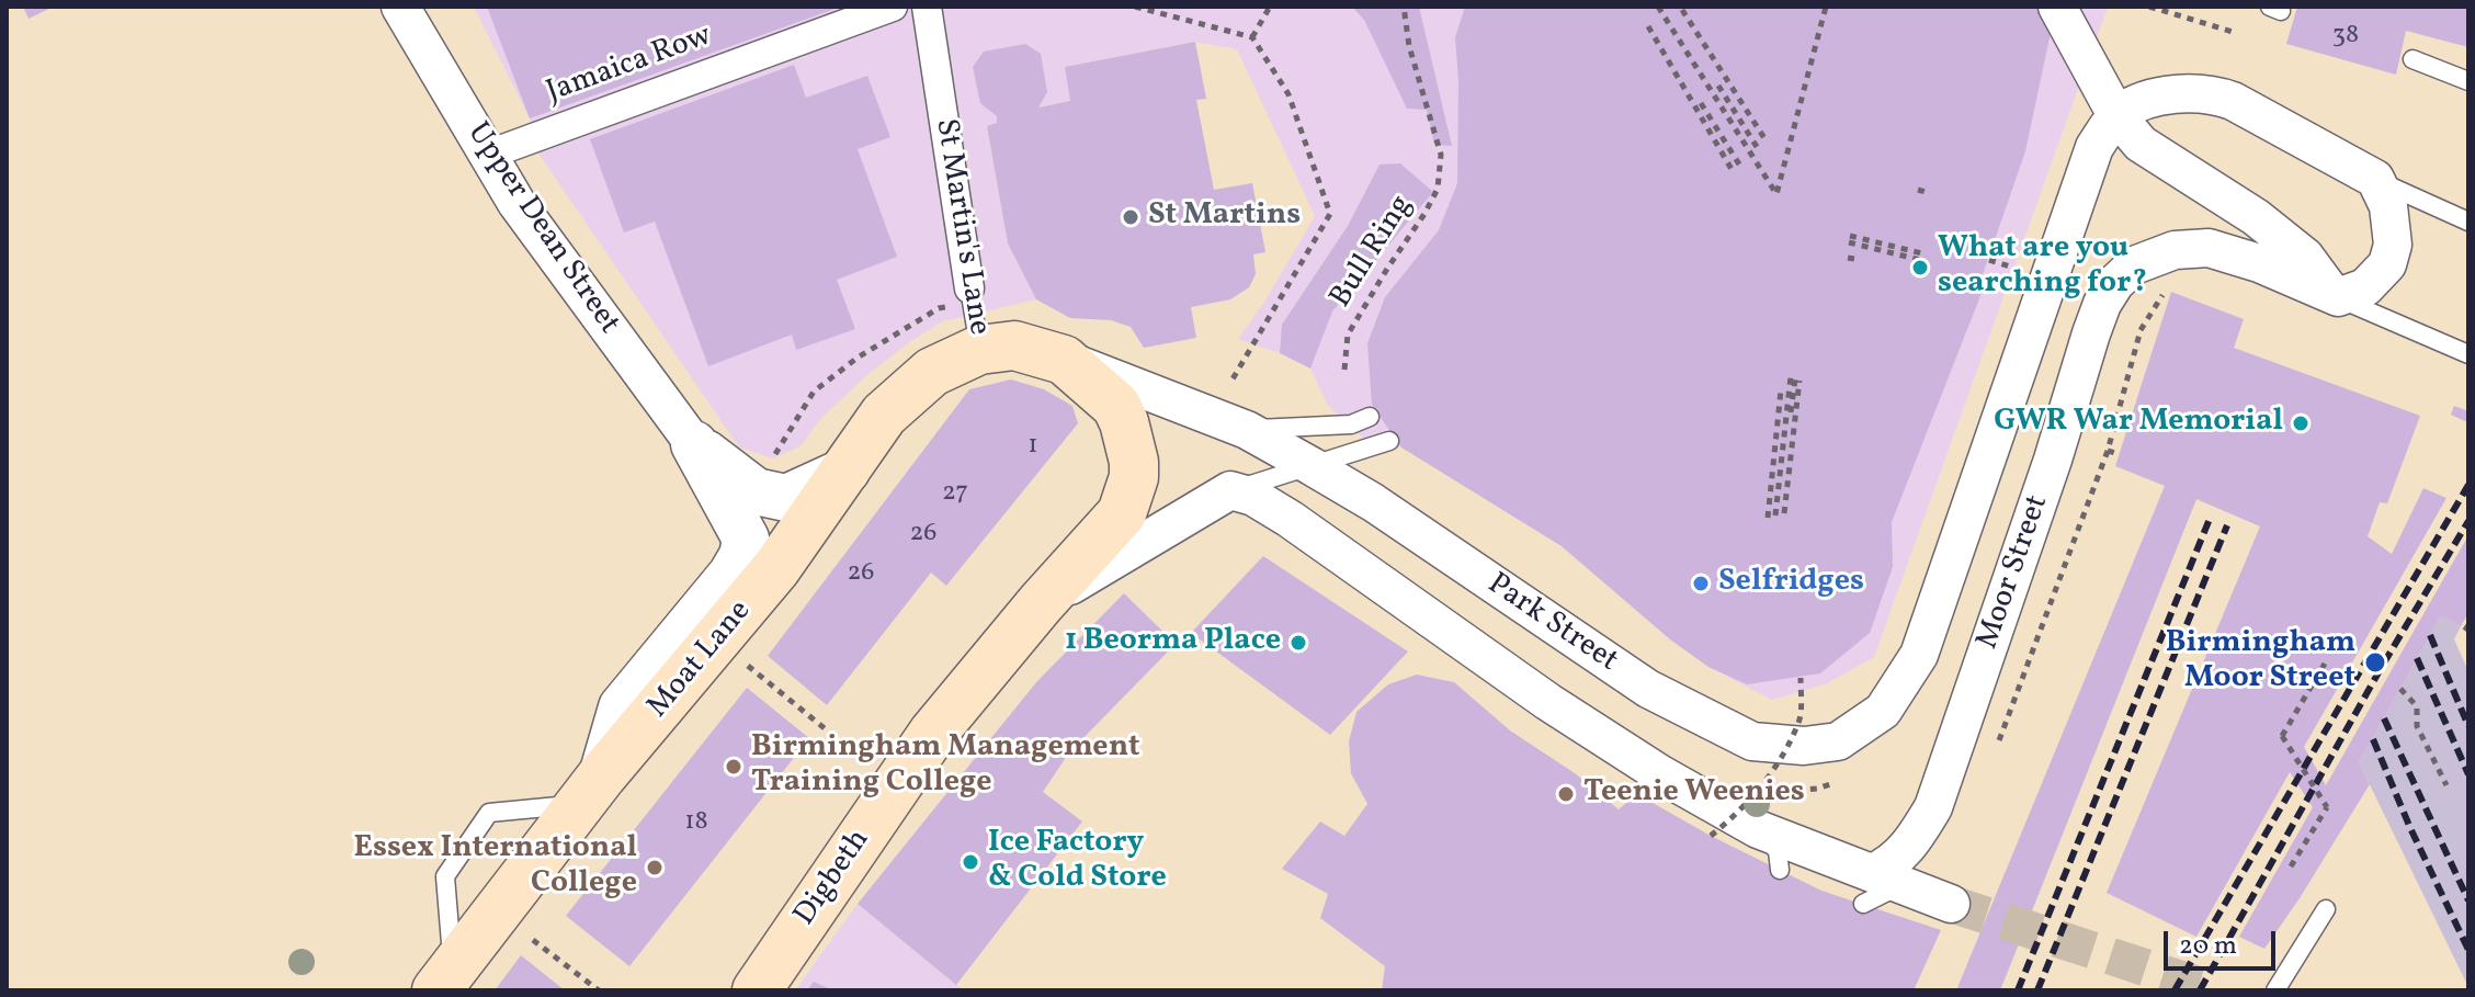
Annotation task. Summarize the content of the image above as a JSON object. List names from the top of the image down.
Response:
{
  "streets": {
    "main road": ["St Martin's Lane", "Moat Lane", "Digbeth"],
    "street": [
      "Jamaica Row",
      "Upper Dean Street",
      "Moor Street",
      "Park Street"
    ],
    "path": ["Bull Ring"]
  },
  "crossings": [
    ["Jamaica Row", "Upper Dean Street"],
    ["St Martin's Lane", "Park Street"],
    ["St Martin's Lane", "Moat Lane"],
    ["St Martin's Lane", "Digbeth"],
    ["Moor Street", "Park Street"]
  ],
  "places": [
    "St Martins",
    "What are you searching for?",
    "GWR War Memorial",
    "Selfridges",
    "1 Beorma Place",
    "Birmingham Moor Street",
    "Birmingham Management Training College",
    "Teenie Weenies",
    "Ice Factory & Cold Store",
    "Essex International College"
  ],
  "house_numbers": [
    "38",
    "1",
    "27",
    "26",
    "26",
    "18"
  ],
  "scale_bar": "20 m"
}
